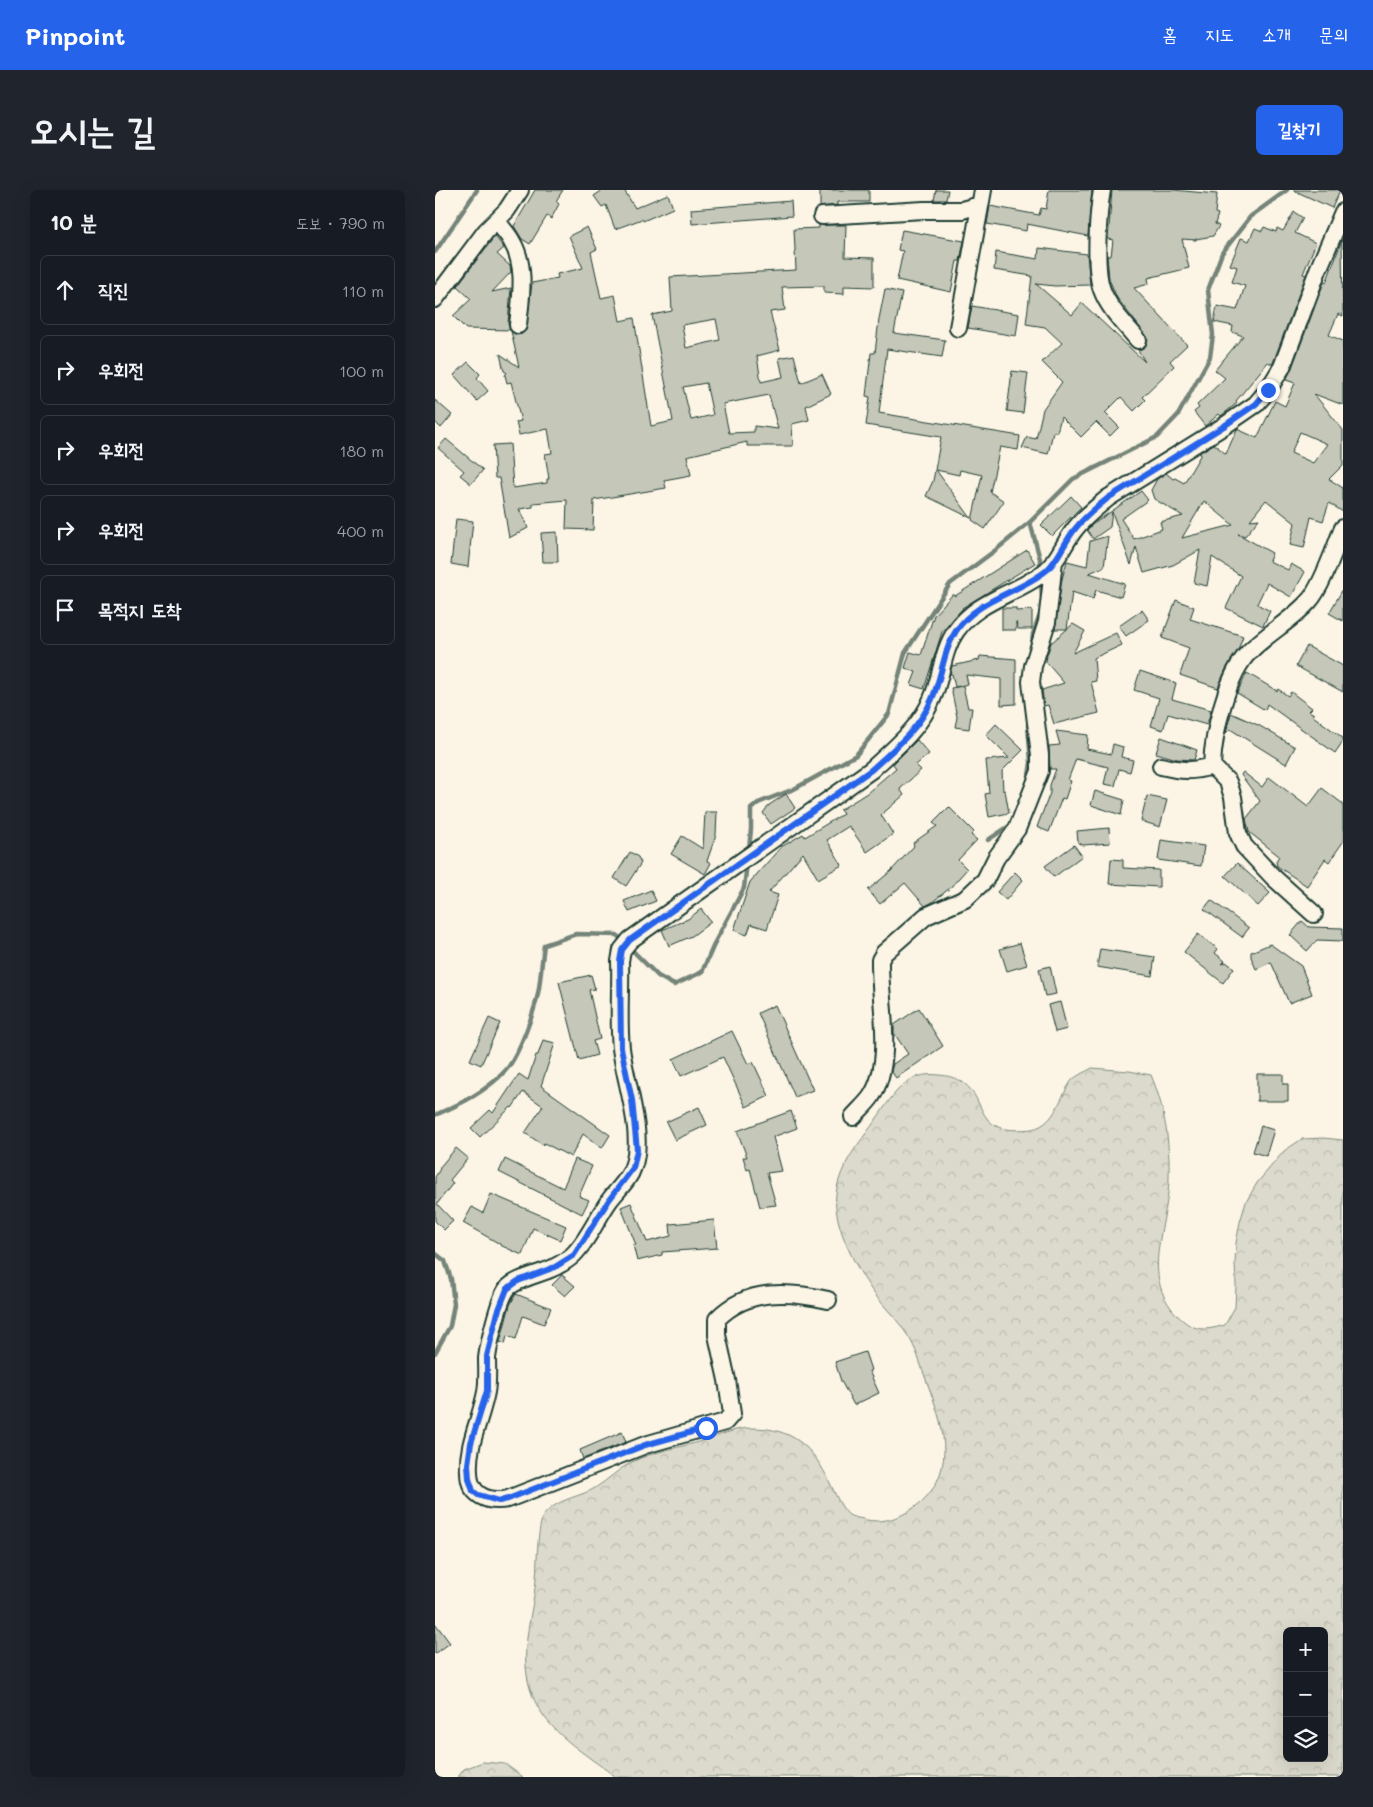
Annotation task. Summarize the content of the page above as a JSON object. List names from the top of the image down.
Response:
{
  "page": {
    "header": "Pinpoint",
    "nav": [
      "홈",
      "지도",
      "소개",
      "문의"
    ],
    "buttons": "길찾기",
    "title": "오시는 길",
    "heading": ["10 분", "도보 · 790 m"],
    "list": [
      ["직진", "110 m"],
      ["우회전", "100 m"],
      ["우회전", "180 m"],
      ["우회전", "400 m"],
      "목적지 도착"
    ],
    "map_buttons": ["+", "−"]
  }
}
